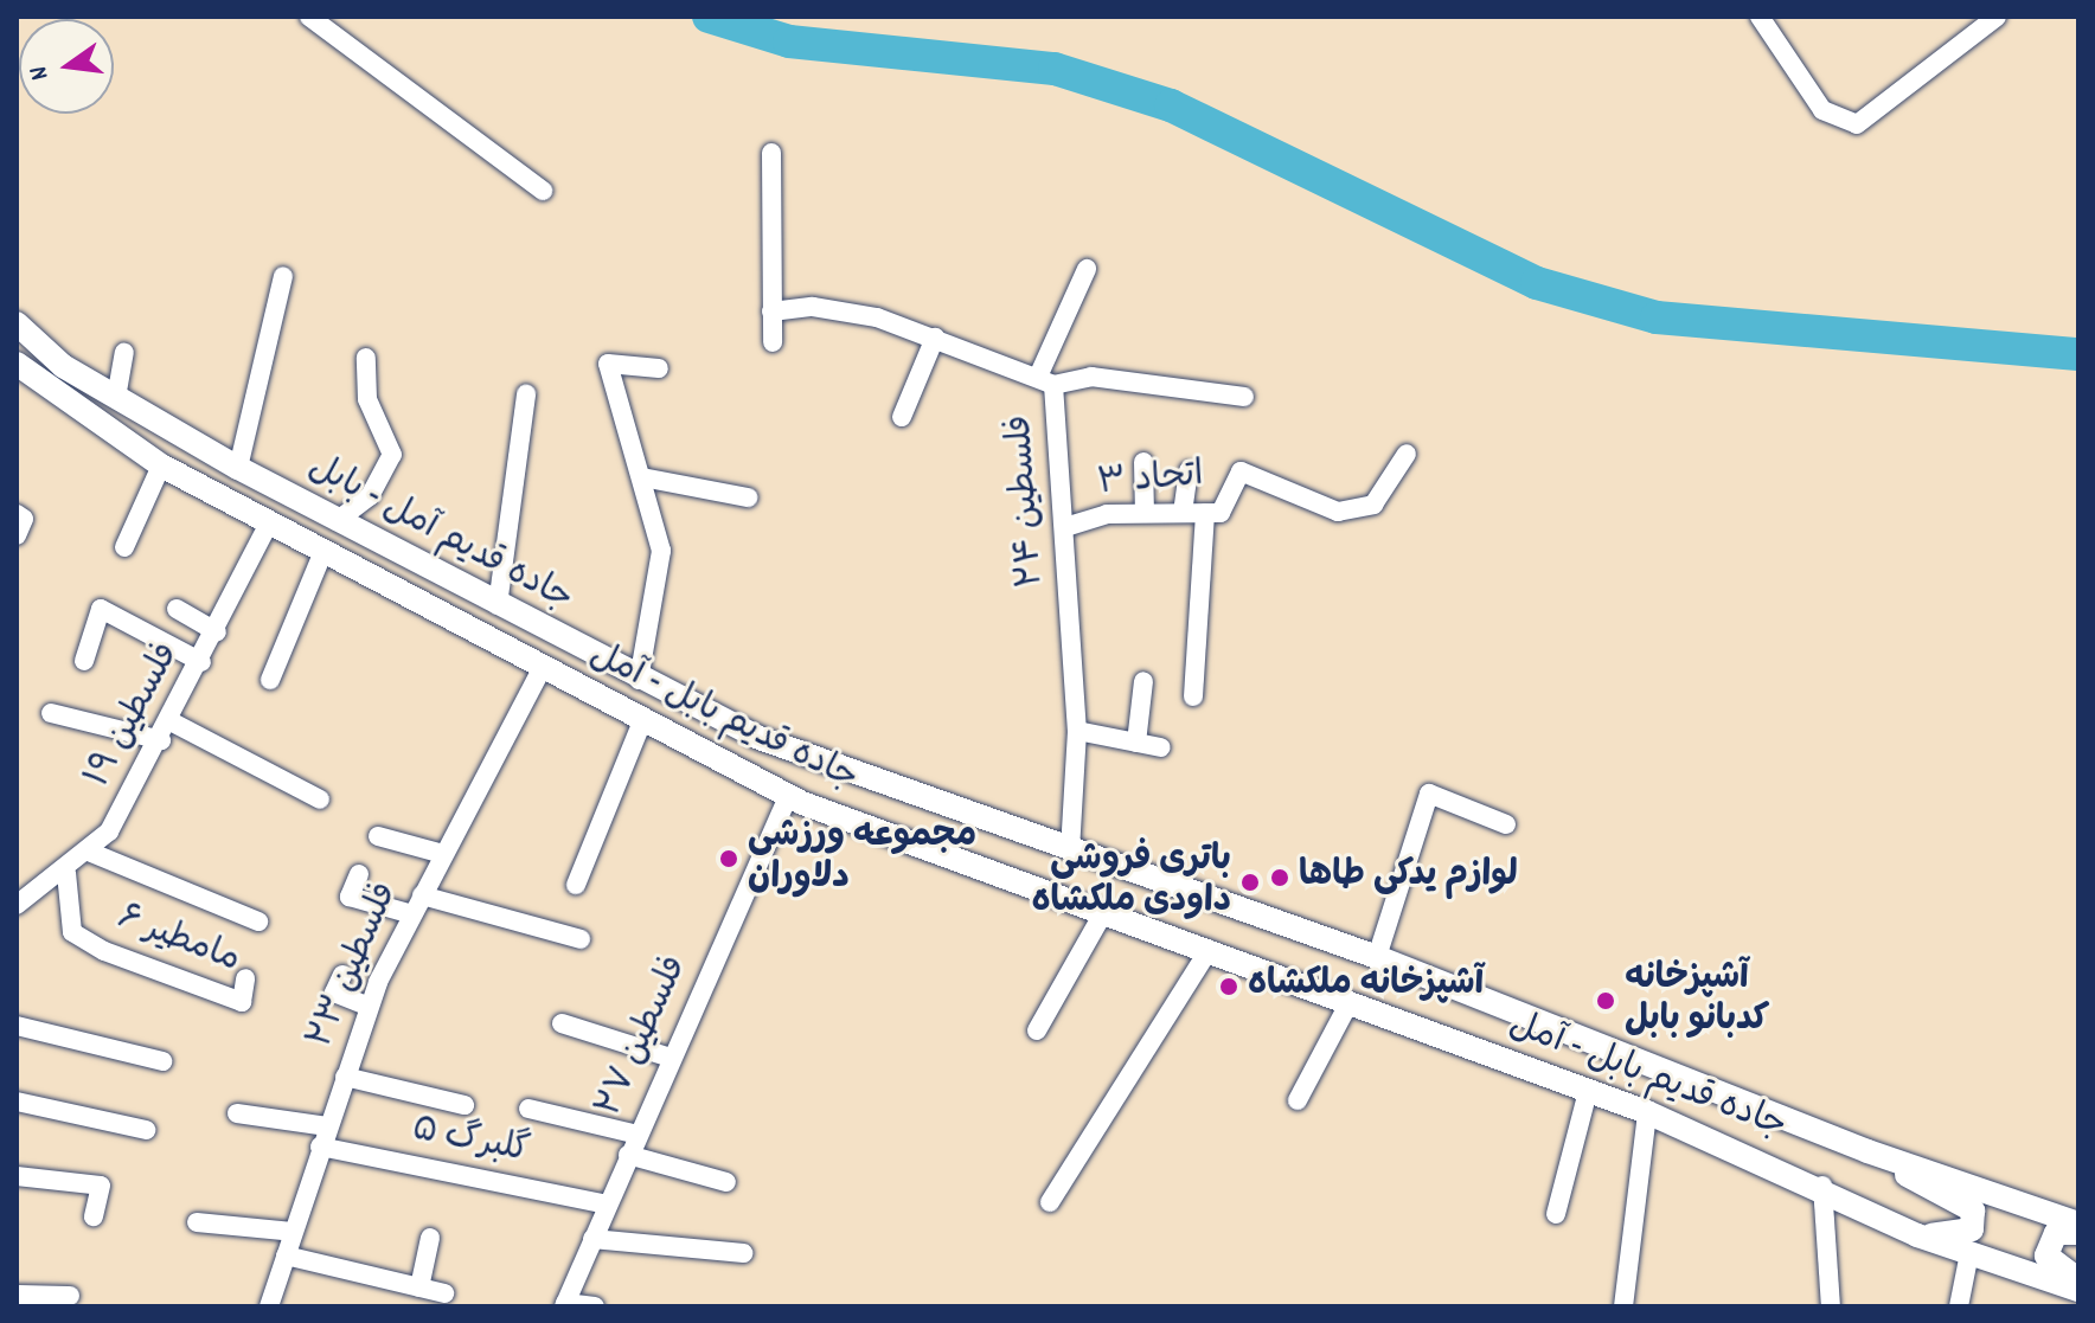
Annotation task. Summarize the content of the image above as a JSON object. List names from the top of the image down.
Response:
{
  "streets": {
    "main road": ["جاده قدیم آمل - بابل", "جاده قدیم بابل - آمل"],
    "street": [
      "اتحاد ۳",
      "فلسطین ۲۴",
      "فلسطین ۱۹",
      "مامطیر ۶",
      "فلسطین ۲۳",
      "فلسطین ۲۷",
      "گلبرگ ۵"
    ]
  },
  "crossings": [
    ["اتحاد ۳", "فلسطین ۲۴"],
    ["فلسطین ۲۴", "جاده قدیم آمل - بابل"],
    ["فلسطین ۱۹", "جاده قدیم بابل - آمل"],
    ["فلسطین ۱۹", "مامطیر ۶"],
    ["جاده قدیم بابل - آمل", "فلسطین ۲۳"],
    ["جاده قدیم بابل - آمل", "فلسطین ۲۷"],
    ["فلسطین ۲۳", "گلبرگ ۵"],
    ["فلسطین ۲۷", "گلبرگ ۵"]
  ],
  "places": [
    "مجموعه ورزشی دلاوران",
    "لوازم یدکی طاها",
    "باتری فروشی داودی ملکشاه",
    "آشپزخانه ملکشاه",
    "آشپزخانه کدبانو بابل"
  ],
  "north": "left"
}
